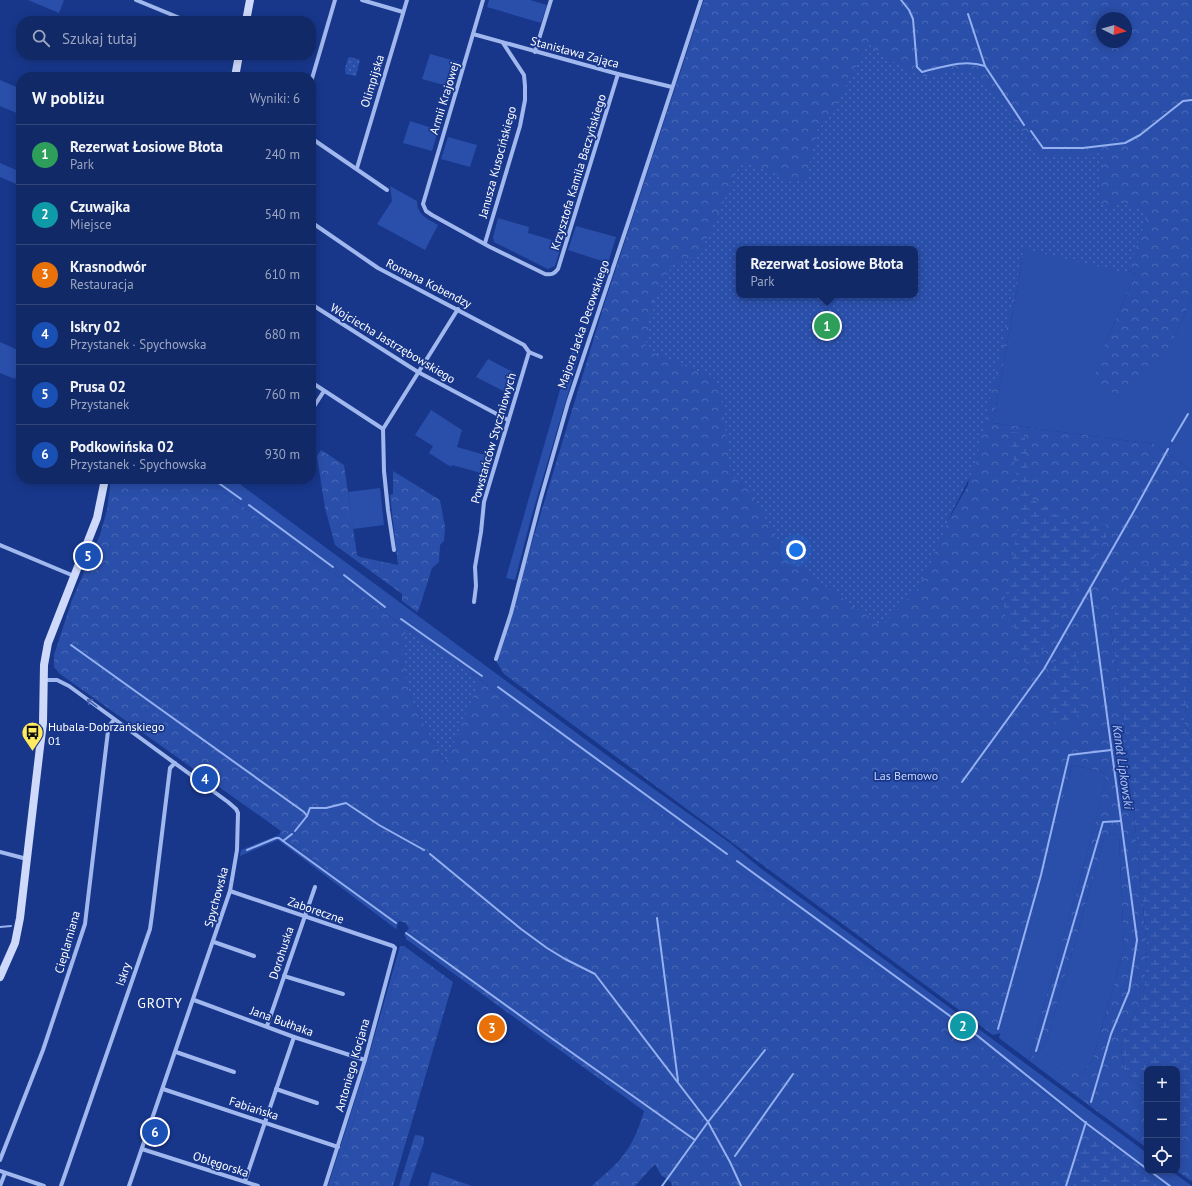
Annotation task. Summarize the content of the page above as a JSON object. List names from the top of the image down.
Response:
{
  "streets": {
    "street": [
      "Stanisława Zająca",
      "Olimpijska",
      "Armii Krajowej",
      "Janusza Kusocińskiego",
      "Krzysztofa Kamila Baczyńskiego",
      "Romana Kobendzy",
      "Majora Jacka Decowskiego",
      "Wojciecha Jastrzębowskiego",
      "Powstańców Styczniowych",
      "Spychowska",
      "Zaboreczne",
      "Cieplarniana",
      "Dorohuska",
      "Iskry",
      "Jana Bułhaka",
      "Antoniego Kocjana",
      "Fabiańska",
      "Oblęgorska"
    ]
  },
  "crossings": [
    ["Stanisława Zająca", "Armii Krajowej"],
    ["Stanisława Zająca", "Janusza Kusocińskiego"],
    ["Stanisława Zająca", "Krzysztofa Kamila Baczyńskiego"],
    ["Stanisława Zająca", "Majora Jacka Decowskiego"],
    ["Armii Krajowej", "Janusza Kusocińskiego"],
    ["Armii Krajowej", "Krzysztofa Kamila Baczyńskiego"],
    ["Janusza Kusocińskiego", "Krzysztofa Kamila Baczyńskiego"],
    ["Romana Kobendzy", "Powstańców Styczniowych"],
    ["Wojciecha Jastrzębowskiego", "Powstańców Styczniowych"],
    ["Spychowska", "Zaboreczne"],
    ["Spychowska", "Cieplarniana"],
    ["Spychowska", "Iskry"],
    ["Spychowska", "Jana Bułhaka"],
    ["Spychowska", "Fabiańska"],
    ["Spychowska", "Oblęgorska"],
    ["Zaboreczne", "Dorohuska"],
    ["Zaboreczne", "Antoniego Kocjana"],
    ["Dorohuska", "Jana Bułhaka"],
    ["Jana Bułhaka", "Antoniego Kocjana"],
    ["Antoniego Kocjana", "Fabiańska"]
  ],
  "districts": ["GROTY"],
  "water": ["Kanał Lipkowski"],
  "parks": ["Las Bemowo"],
  "places": {
    "bus stop": ["Hubala-Dobrzańskiego 01"]
  },
  "north": "right",
  "page": {
    "search": "Szukaj tutaj",
    "heading": ["W pobliżu", "Wyniki: 6"],
    "list": [
      {
        "mark": "1",
        "name": "Rezerwat Łosiowe Błota",
        "note": "Park",
        "value": "240 m"
      },
      {
        "mark": "2",
        "name": "Czuwajka",
        "note": "Miejsce",
        "value": "540 m"
      },
      {
        "mark": "3",
        "name": "Krasnodwór",
        "note": "Restauracja",
        "value": "610 m"
      },
      {
        "mark": "4",
        "name": "Iskry 02",
        "note": "Przystanek · Spychowska",
        "value": "680 m"
      },
      {
        "mark": "5",
        "name": "Prusa 02",
        "note": "Przystanek",
        "value": "760 m"
      },
      {
        "mark": "6",
        "name": "Podkowińska 02",
        "note": "Przystanek · Spychowska",
        "value": "930 m"
      }
    ],
    "popup": ["Rezerwat Łosiowe Błota", "Park"],
    "pins": [
      "1",
      "5",
      "4",
      "2",
      "3",
      "6"
    ],
    "map_buttons": ["+", "−"]
  }
}
